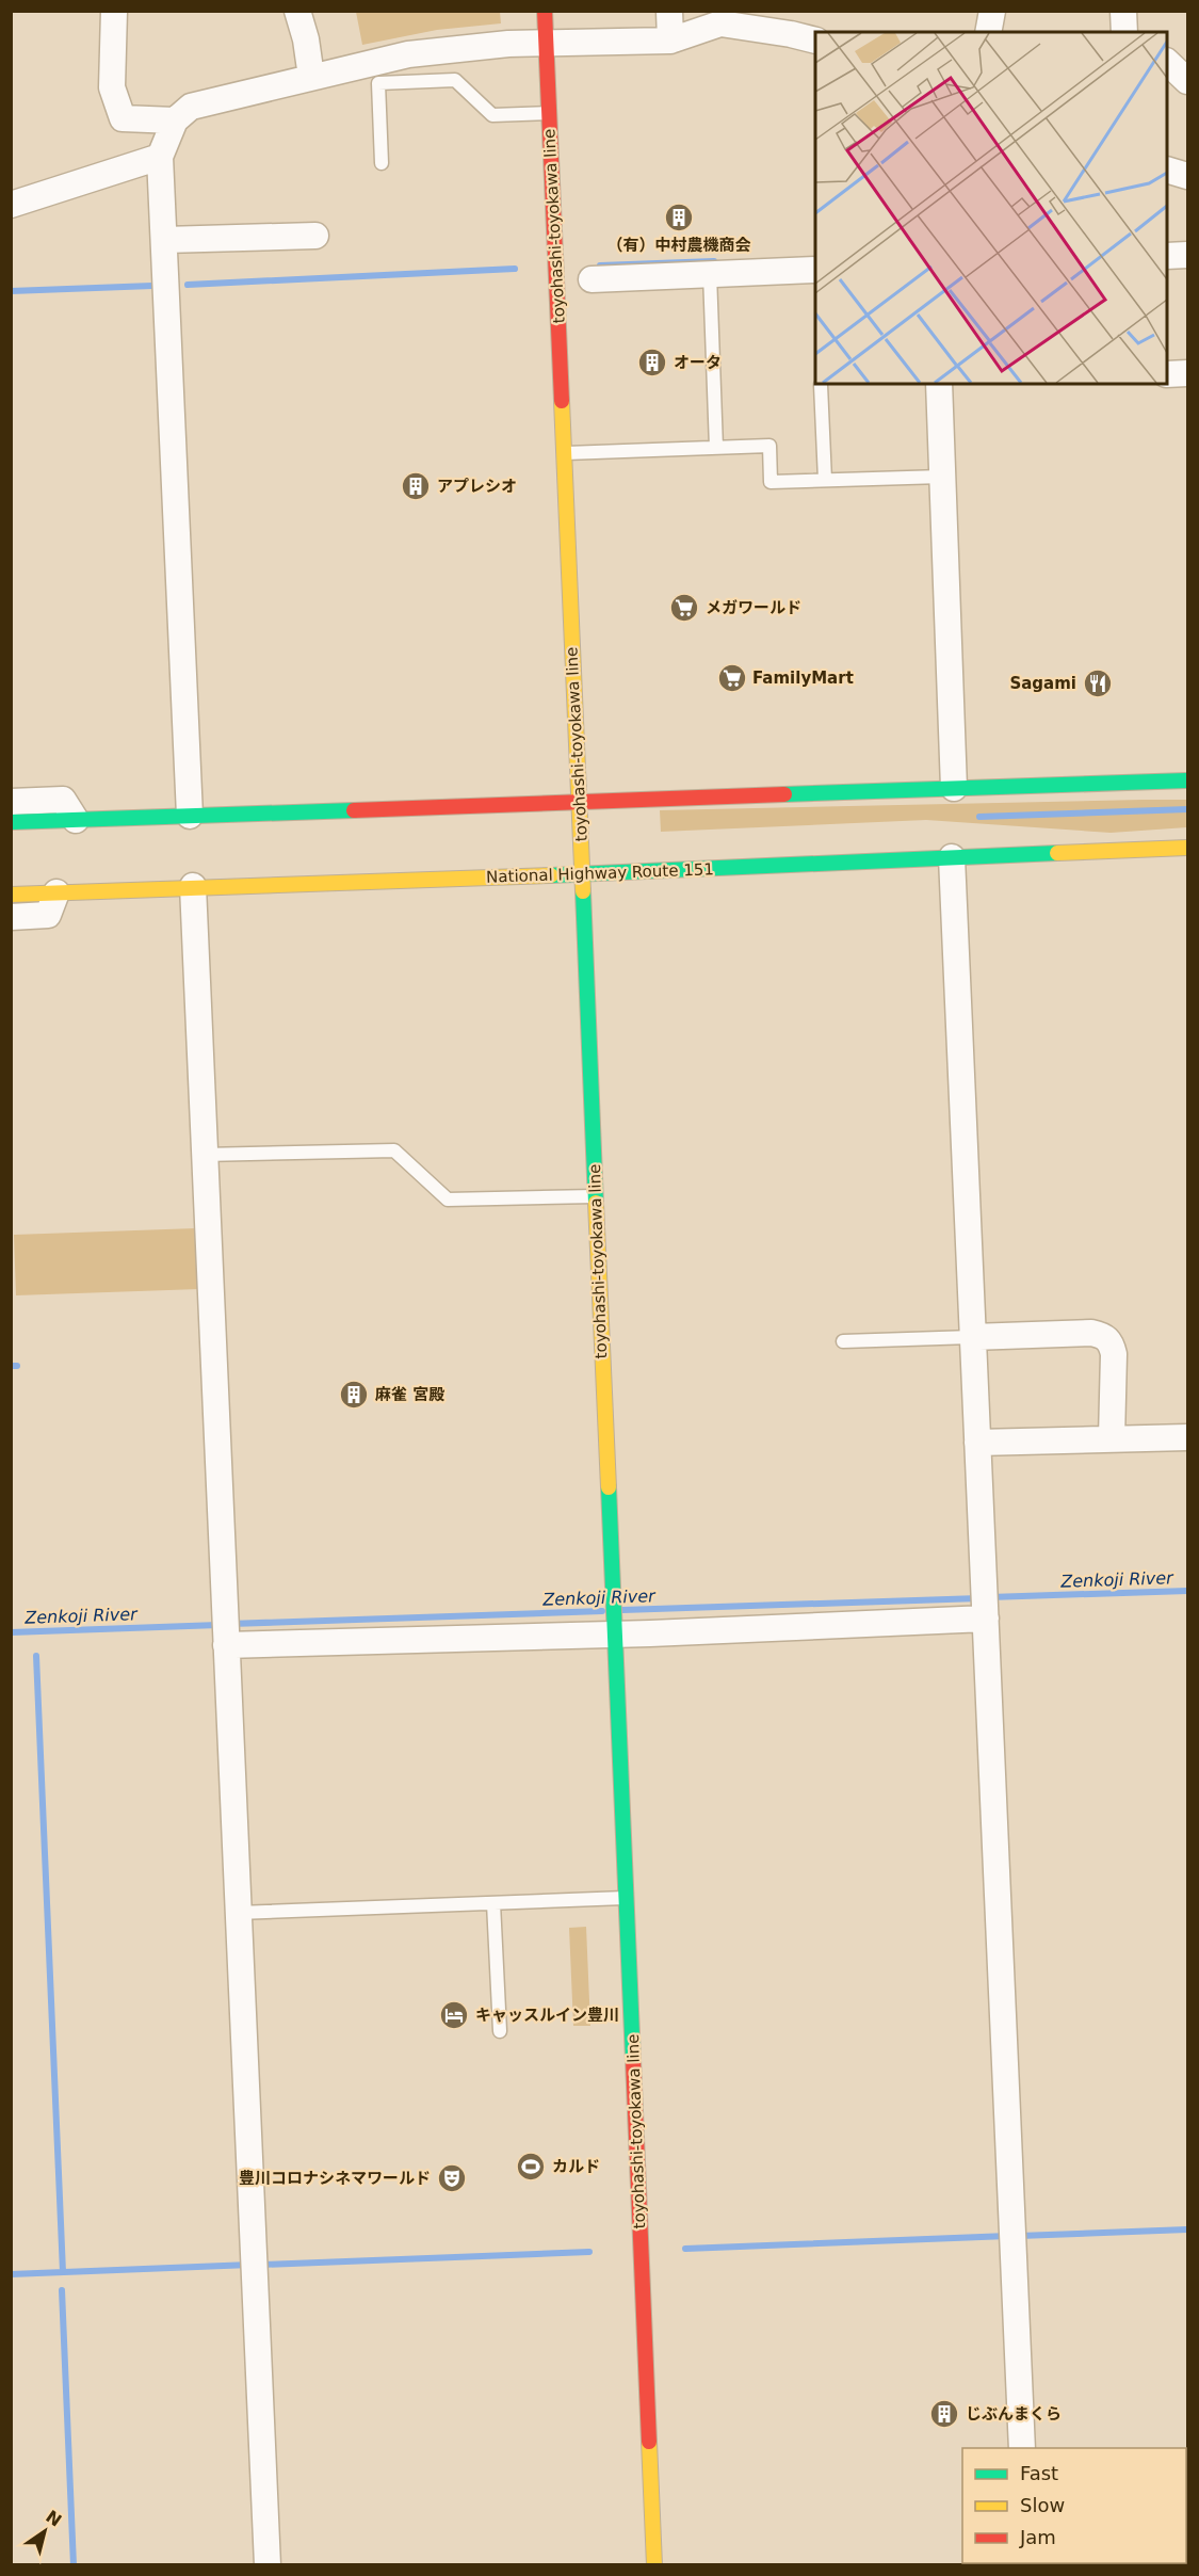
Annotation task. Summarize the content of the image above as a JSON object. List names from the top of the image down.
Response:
{
  "streets": {
    "main road": ["toyohashi-toyokawa line", "National Highway Route 151"]
  },
  "crossings": [
    ["toyohashi-toyokawa line", "National Highway Route 151"]
  ],
  "water": ["Zenkoji River"],
  "places": {
    "building": [
      "（有）中村農機商会",
      "オータ",
      "アプレシオ",
      "麻雀 宮殿",
      "じぶんまくら"
    ],
    "supermarket": ["メガワールド", "FamilyMart"],
    "restaurant": ["Sagami"],
    "hotel": ["キャッスルイン豊川"],
    "sports": ["カルド"],
    "theatre": ["豊川コロナシネマワールド"]
  },
  "legend": ["Fast", "Slow", "Jam"],
  "north": "top right"
}
